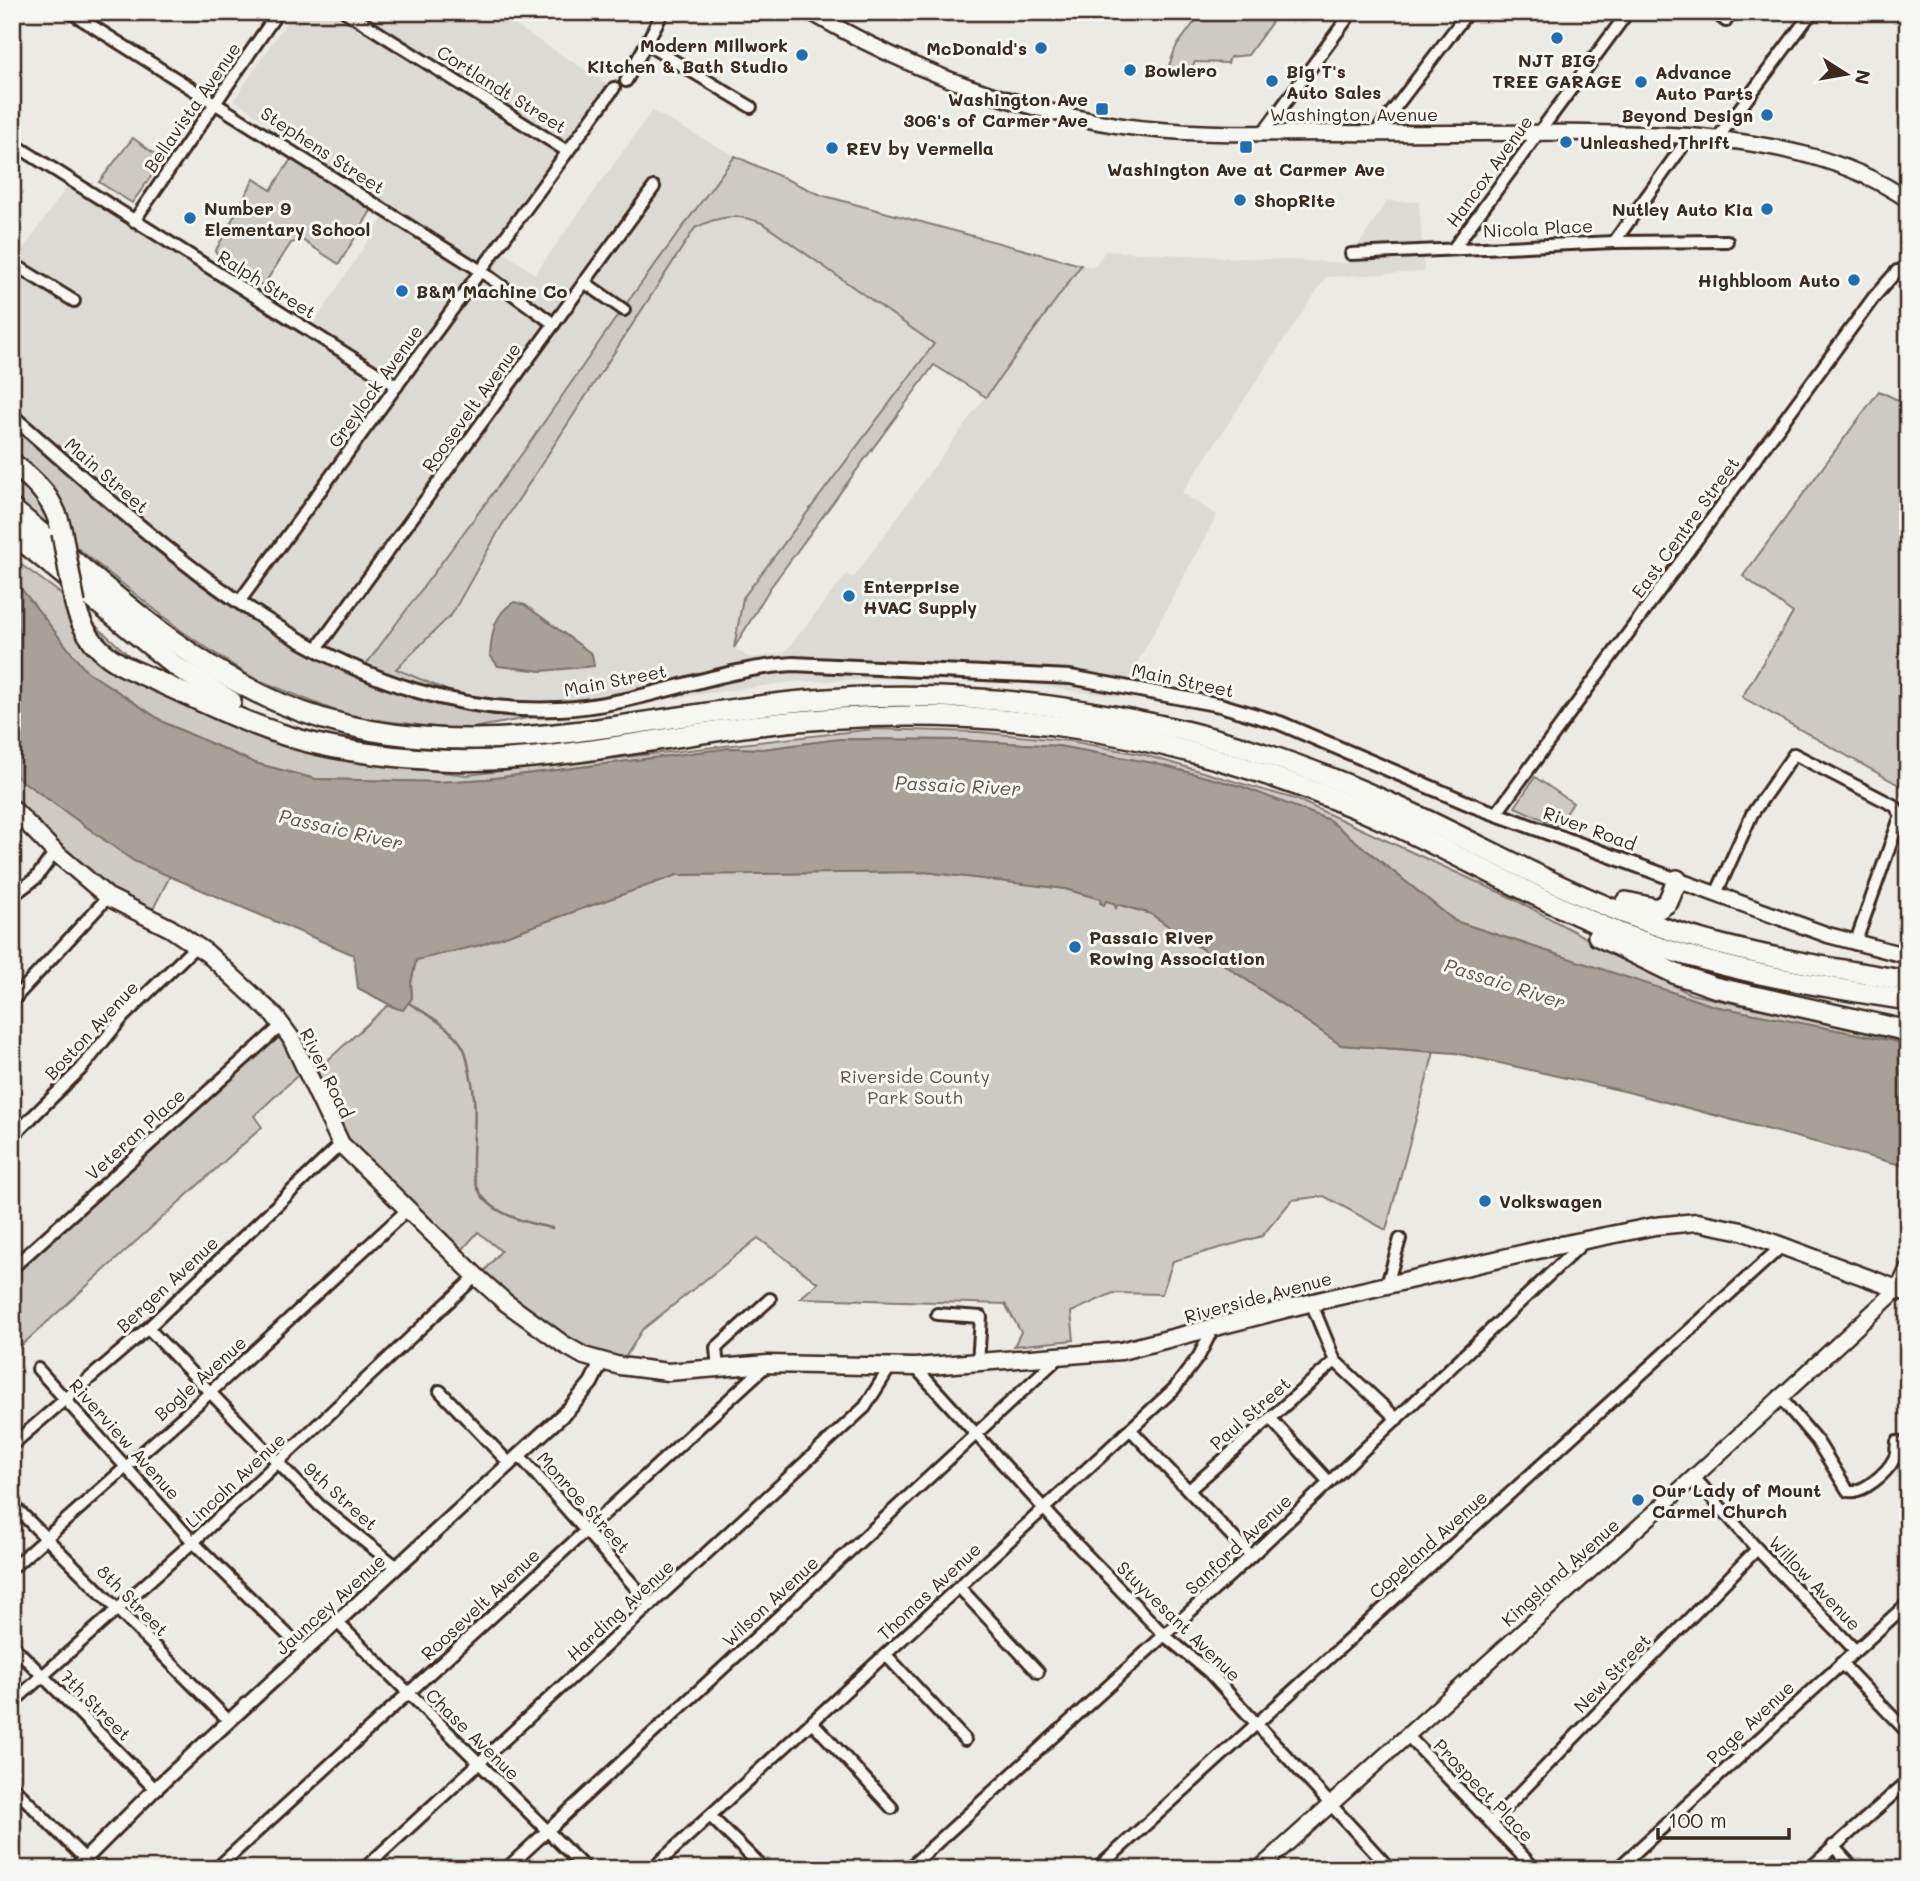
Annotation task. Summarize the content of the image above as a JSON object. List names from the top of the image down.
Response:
{
  "streets": {
    "main road": [
      "Washington Avenue",
      "River Road",
      "Riverside Avenue",
      "Kingsland Avenue"
    ],
    "street": [
      "Cortlandt Street",
      "Bellavista Avenue",
      "Stephens Street",
      "Hancox Avenue",
      "Nicola Place",
      "Ralph Street",
      "Greylock Avenue",
      "Roosevelt Avenue",
      "Main Street",
      "East Centre Street",
      "Boston Avenue",
      "Veteran Place",
      "Bergen Avenue",
      "Bogle Avenue",
      "Paul Street",
      "Riverview Avenue",
      "Lincoln Avenue",
      "9th Street",
      "Monroe Street",
      "Sanford Avenue",
      "Copeland Avenue",
      "Willow Avenue",
      "Thomas Avenue",
      "8th Street",
      "Wilson Avenue",
      "Jauncey Avenue",
      "Harding Avenue",
      "Stuyvesant Avenue",
      "New Street",
      "7th Street",
      "Page Avenue",
      "Chase Avenue",
      "Prospect Place"
    ]
  },
  "crossings": [
    ["Cortlandt Street", "Greylock Avenue"],
    ["Bellavista Avenue", "Stephens Street"],
    ["Bellavista Avenue", "Ralph Street"],
    ["Washington Avenue", "Hancox Avenue"],
    ["Stephens Street", "Greylock Avenue"],
    ["Stephens Street", "Roosevelt Avenue"],
    ["Hancox Avenue", "Nicola Place"],
    ["Ralph Street", "Greylock Avenue"],
    ["Greylock Avenue", "Main Street"],
    ["Roosevelt Avenue", "Main Street"],
    ["Roosevelt Avenue", "Riverside Avenue"],
    ["Roosevelt Avenue", "Monroe Street"],
    ["Roosevelt Avenue", "Chase Avenue"],
    ["Main Street", "River Road"],
    ["East Centre Street", "River Road"],
    ["River Road", "Boston Avenue"],
    ["River Road", "Veteran Place"],
    ["River Road", "Bergen Avenue"],
    ["River Road", "Riverside Avenue"],
    ["River Road", "Bogle Avenue"],
    ["River Road", "Lincoln Avenue"],
    ["River Road", "Jauncey Avenue"],
    ["Bergen Avenue", "Riverview Avenue"],
    ["Bergen Avenue", "9th Street"],
    ["Riverside Avenue", "Sanford Avenue"],
    ["Riverside Avenue", "Copeland Avenue"],
    ["Riverside Avenue", "Kingsland Avenue"],
    ["Riverside Avenue", "Thomas Avenue"],
    ["Riverside Avenue", "Wilson Avenue"],
    ["Riverside Avenue", "Jauncey Avenue"],
    ["Riverside Avenue", "Harding Avenue"],
    ["Riverside Avenue", "Stuyvesant Avenue"],
    ["Bogle Avenue", "Riverview Avenue"],
    ["Bogle Avenue", "9th Street"],
    ["Bogle Avenue", "8th Street"],
    ["Riverview Avenue", "Lincoln Avenue"],
    ["Riverview Avenue", "Jauncey Avenue"],
    ["Lincoln Avenue", "9th Street"],
    ["Lincoln Avenue", "8th Street"],
    ["Lincoln Avenue", "7th Street"],
    ["9th Street", "Jauncey Avenue"],
    ["Monroe Street", "Jauncey Avenue"],
    ["Monroe Street", "Harding Avenue"],
    ["Sanford Avenue", "Stuyvesant Avenue"],
    ["Copeland Avenue", "Stuyvesant Avenue"],
    ["Kingsland Avenue", "Willow Avenue"],
    ["Kingsland Avenue", "Stuyvesant Avenue"],
    ["Kingsland Avenue", "Prospect Place"],
    ["Willow Avenue", "New Street"],
    ["Willow Avenue", "Page Avenue"],
    ["Thomas Avenue", "Stuyvesant Avenue"],
    ["8th Street", "Jauncey Avenue"],
    ["Wilson Avenue", "Stuyvesant Avenue"],
    ["Wilson Avenue", "Chase Avenue"],
    ["Jauncey Avenue", "7th Street"],
    ["Jauncey Avenue", "Chase Avenue"],
    ["Harding Avenue", "Chase Avenue"],
    ["New Street", "Prospect Place"]
  ],
  "water": ["Passaic River"],
  "parks": ["Riverside County Park South"],
  "places": {
    "other": [
      "NJT BIG TREE GARAGE",
      "McDonald's",
      "Modern Millwork Kitchen & Bath Studio",
      "Bowlero",
      "Big T's Auto Sales",
      "Advance Auto Parts",
      "Beyond Design",
      "Unleashed Thrift",
      "REV by Vermella",
      "ShopRite",
      "Nutley Auto Kia",
      "Number 9 Elementary School",
      "Highbloom Auto",
      "B&M Machine Co",
      "Enterprise HVAC Supply",
      "Passaic River Rowing Association",
      "Volkswagen",
      "Our Lady of Mount Carmel Church"
    ],
    "transit": ["Washington Ave 306's of Carmer Ave", "Washington Ave at Carmer Ave"]
  },
  "scale_bar": "100 m",
  "north": "right"
}
